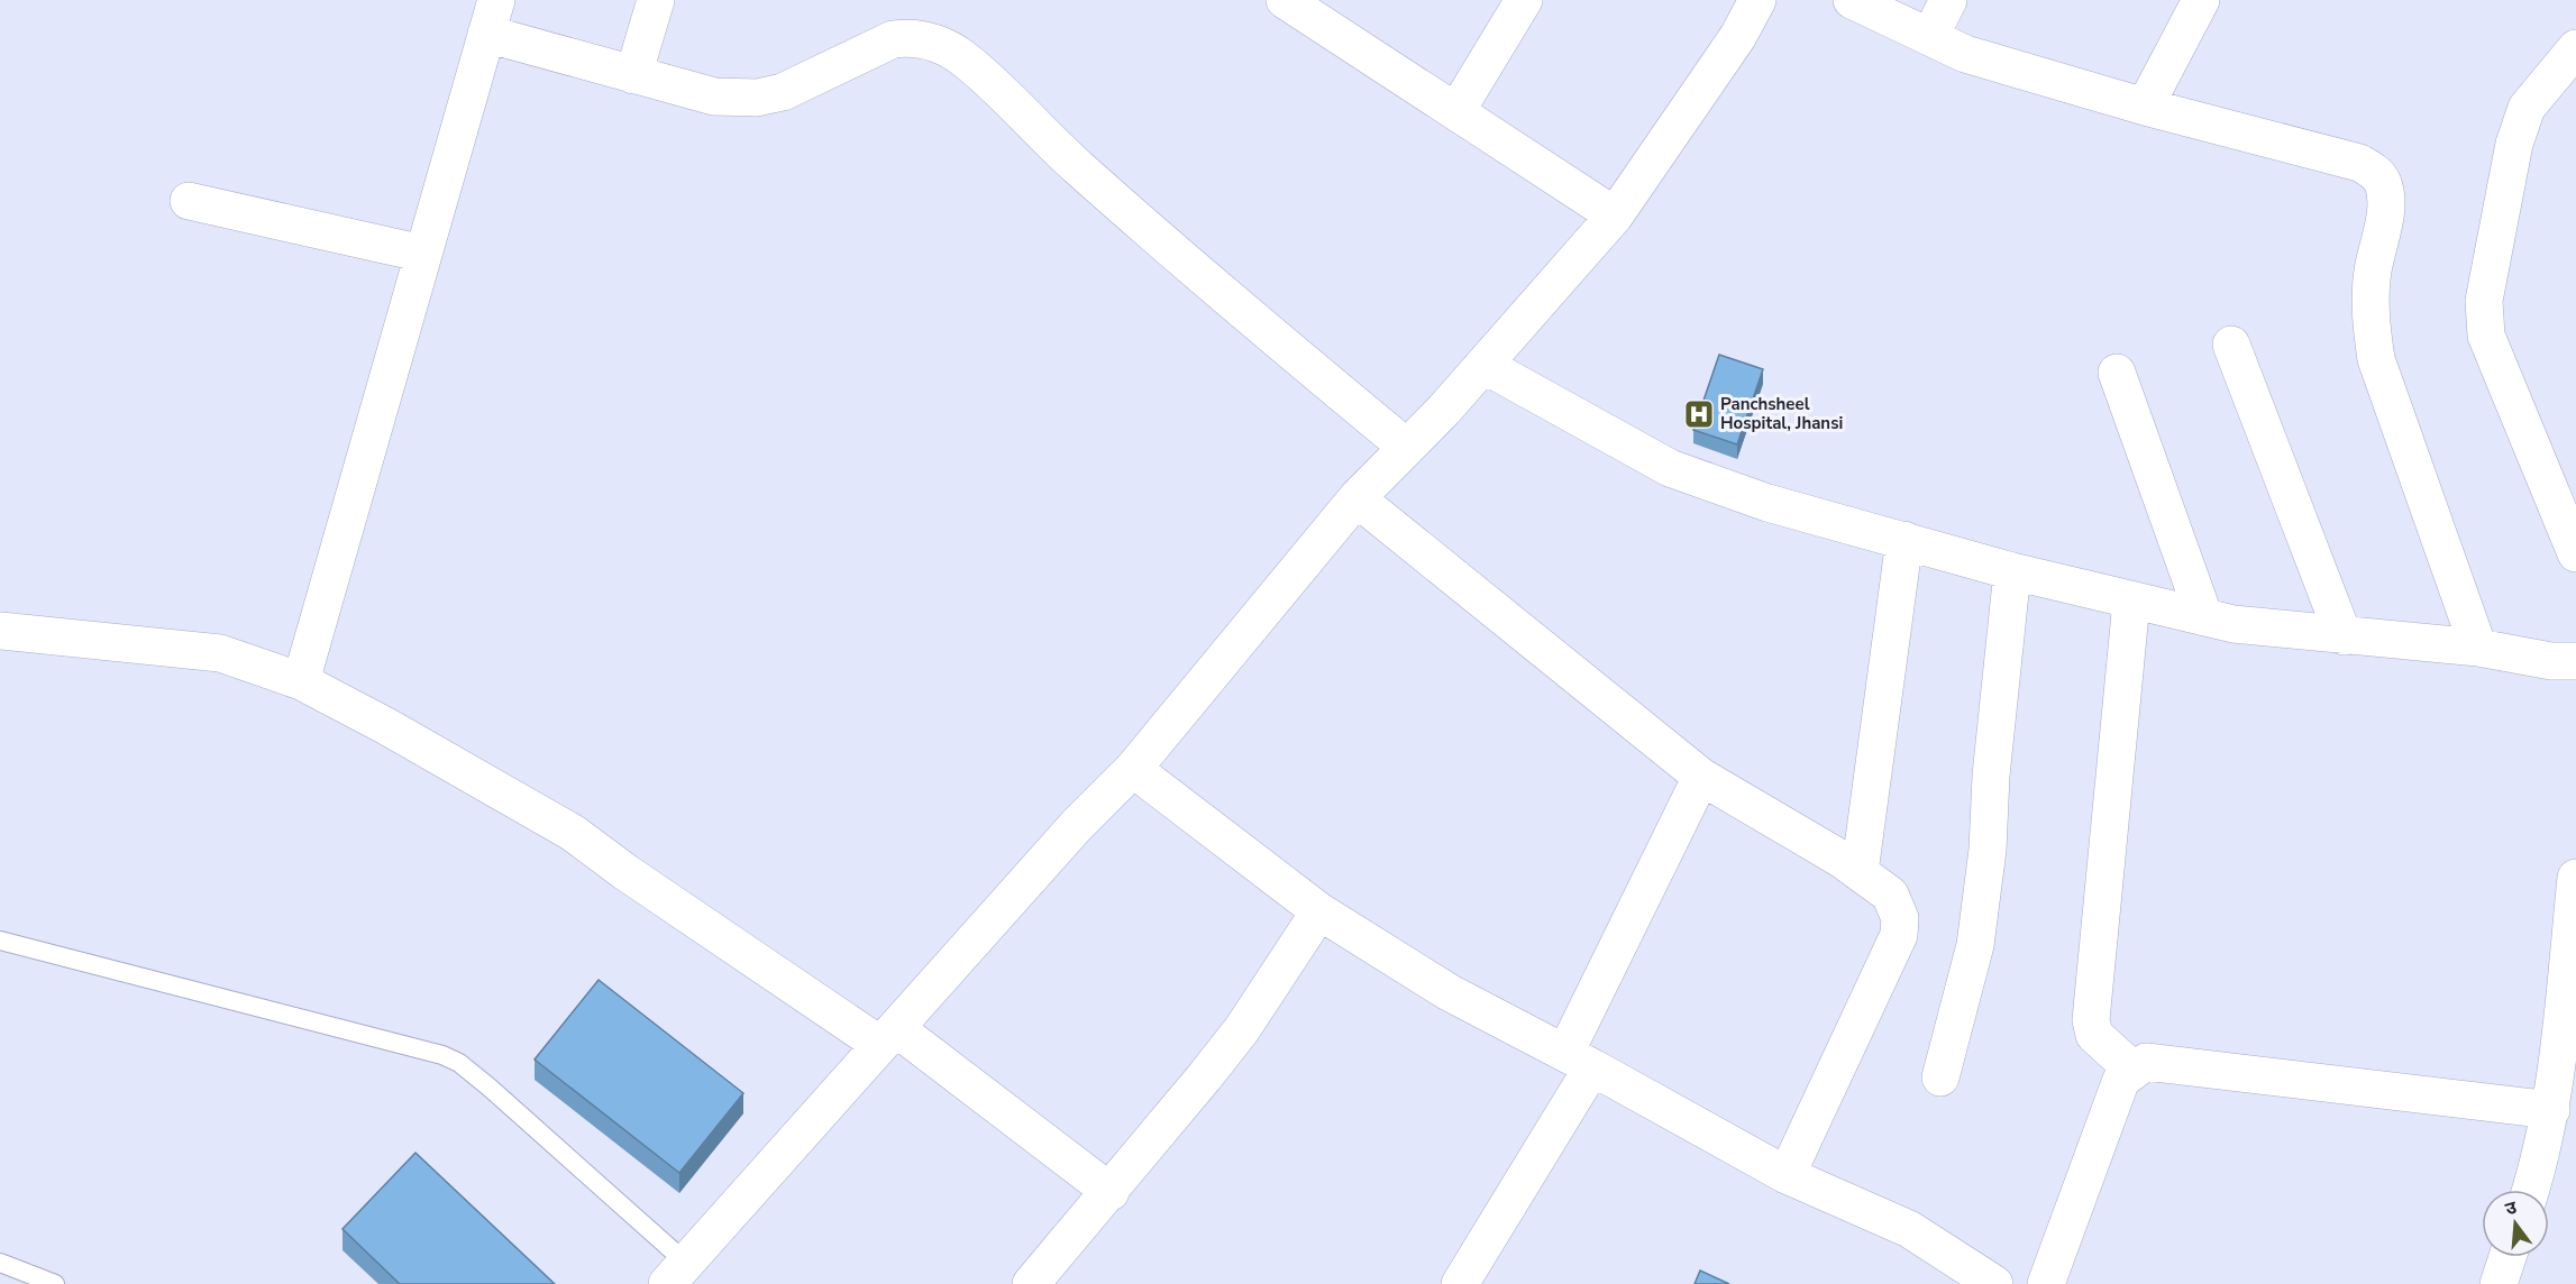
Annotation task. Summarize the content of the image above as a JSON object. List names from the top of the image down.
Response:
{
  "places": {
    "hospital": ["Panchsheel Hospital, Jhansi"]
  },
  "north": "top"
}
